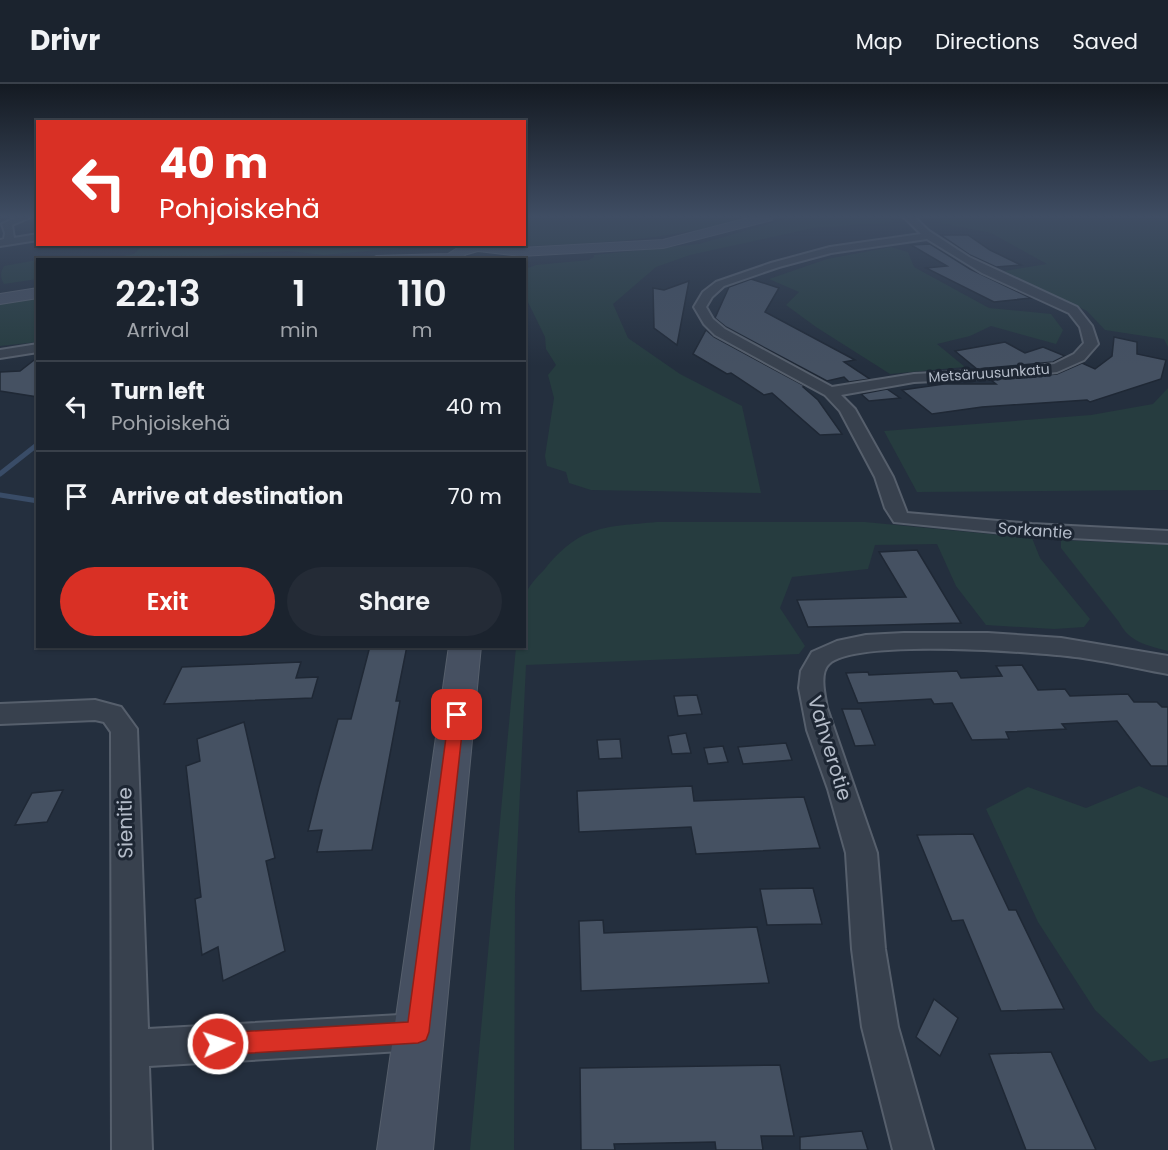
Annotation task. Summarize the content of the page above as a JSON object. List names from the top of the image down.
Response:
{
  "streets": {
    "street": [
      "Metsäruusunkatu",
      "Sorkantie",
      "Vahverotie",
      "Sienitie"
    ]
  },
  "crossings": [
    ["Metsäruusunkatu", "Sorkantie"]
  ],
  "page": {
    "header": "Drivr",
    "nav": ["Map", "Directions", "Saved"],
    "turn": ["40 m", "Pohjoiskehä"],
    "eta": [
      "22:13",
      "Arrival",
      "1",
      "min",
      "110",
      "m"
    ],
    "list": [
      {
        "name": "Turn left",
        "note": "Pohjoiskehä",
        "value": "40 m"
      },
      {
        "name": "Arrive at destination",
        "value": "70 m"
      }
    ],
    "buttons": ["Exit", "Share"]
  }
}
